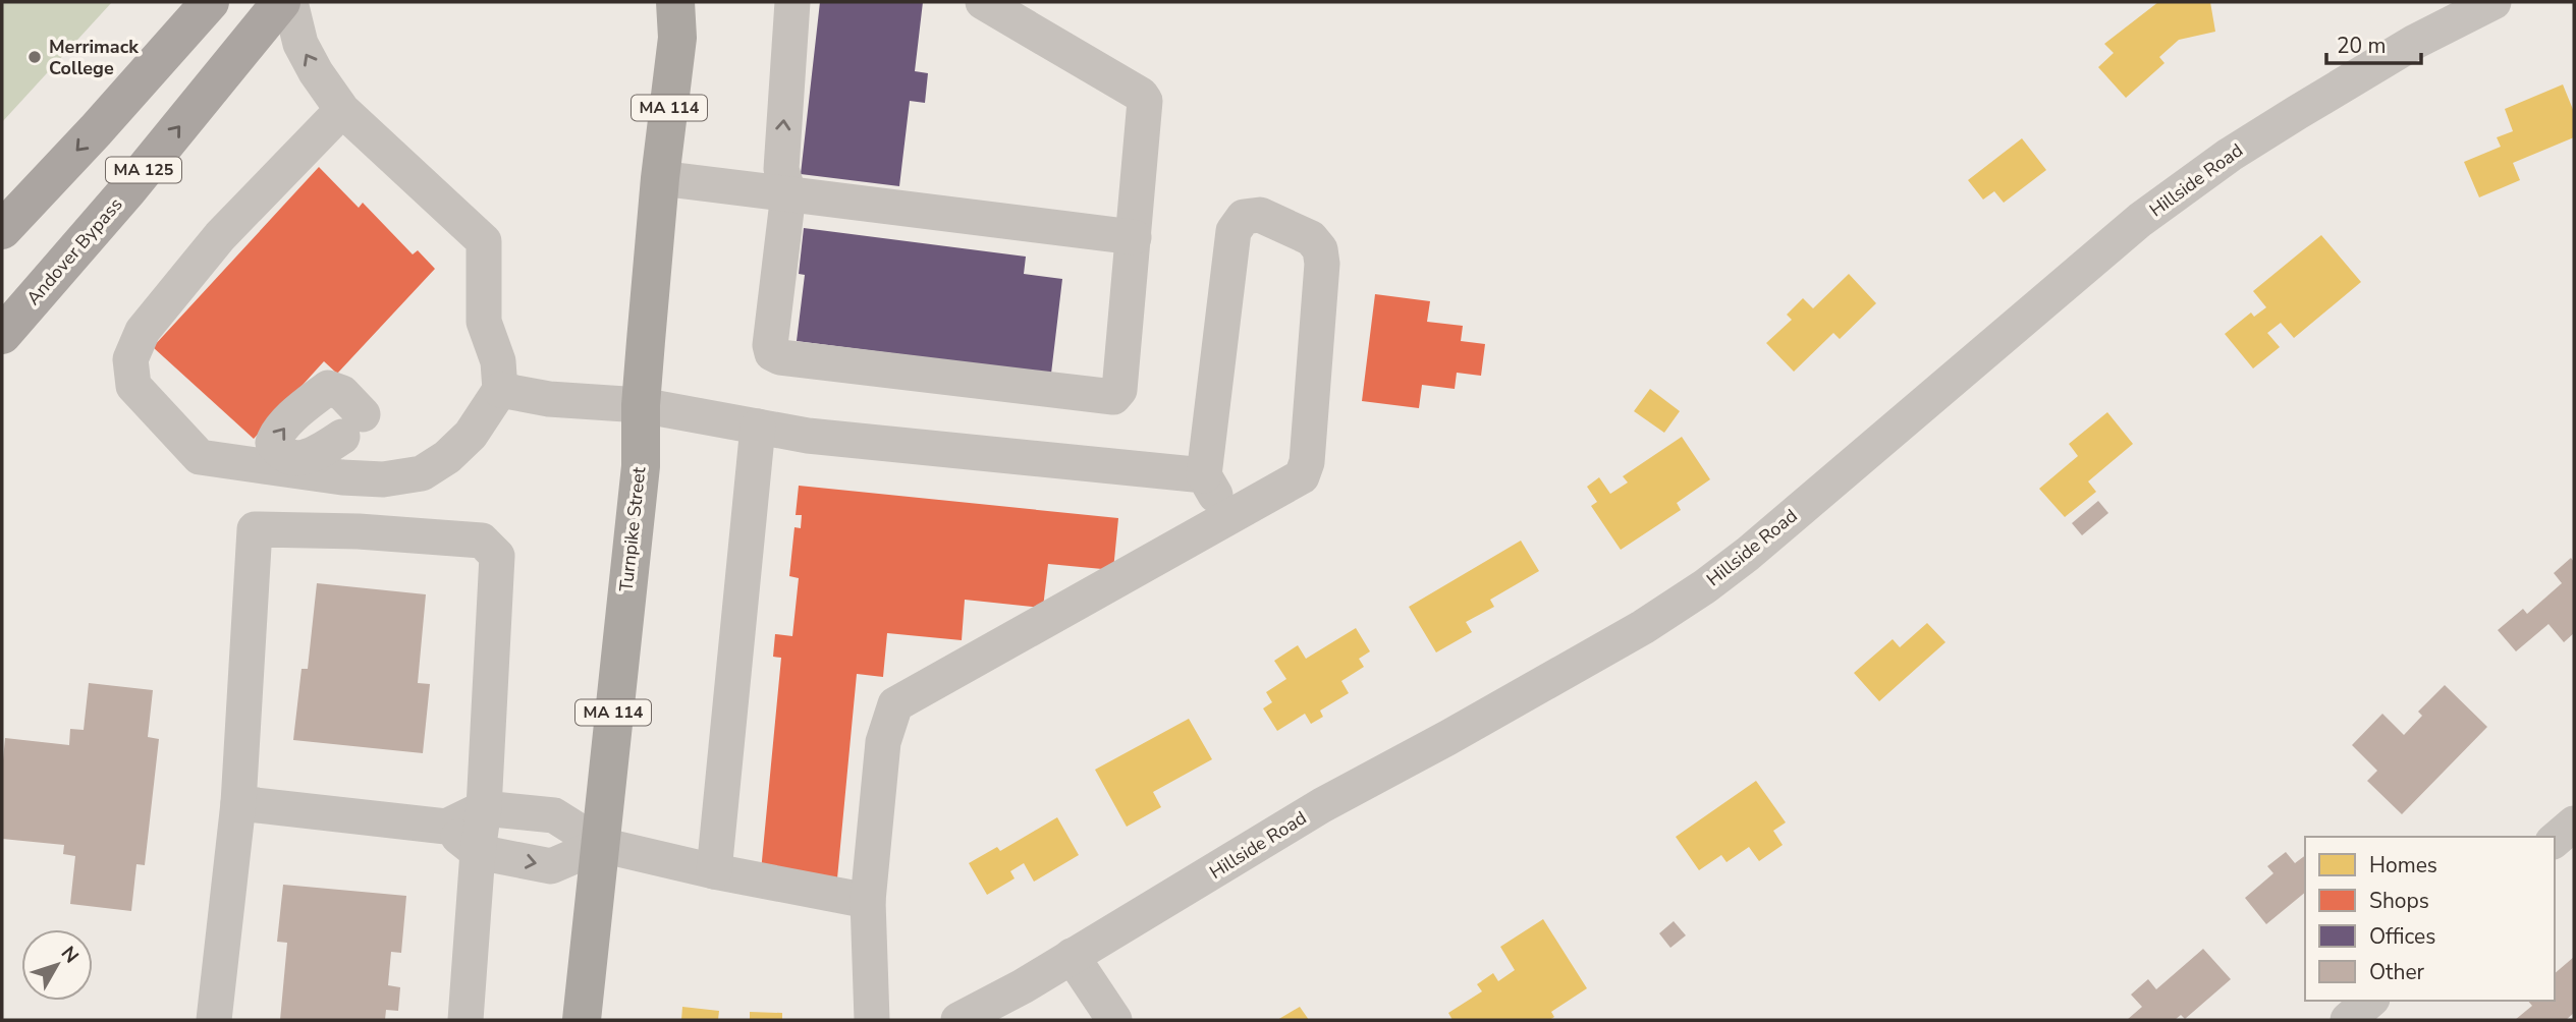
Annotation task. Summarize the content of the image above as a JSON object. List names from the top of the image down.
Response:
{
  "streets": {
    "highway": ["MA 114", "Turnpike Street"],
    "main road": ["MA 125", "Andover Bypass"],
    "street": ["Hillside Road"]
  },
  "places": ["Merrimack College"],
  "legend": [
    "Homes",
    "Shops",
    "Offices",
    "Other"
  ],
  "scale_bar": "20 m",
  "north": "top right"
}
